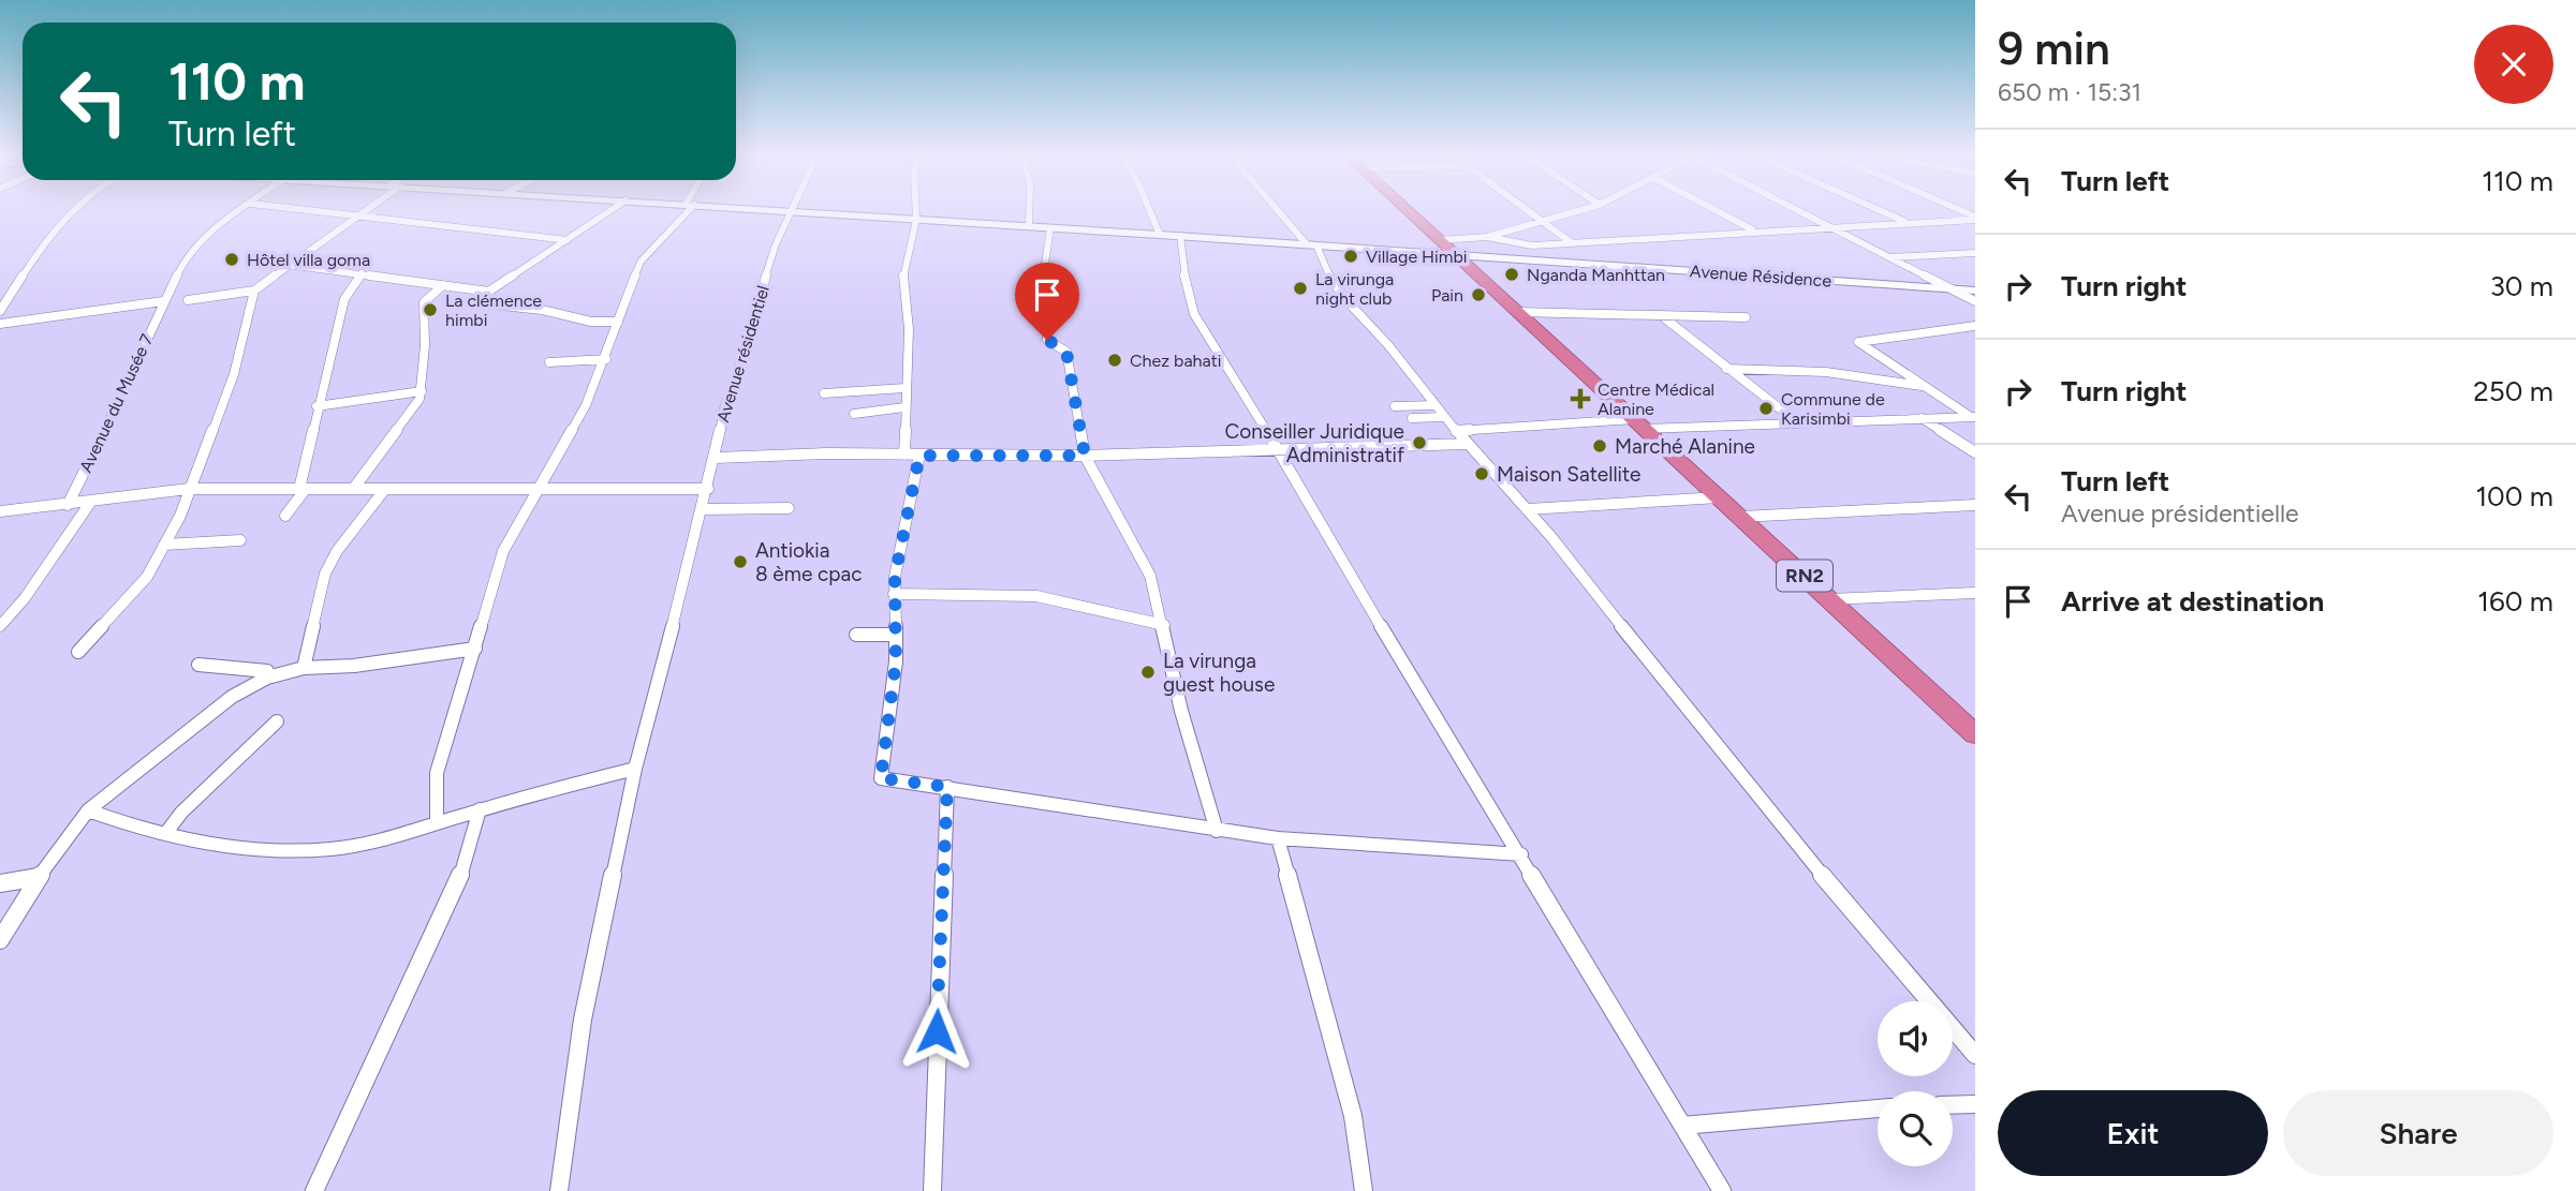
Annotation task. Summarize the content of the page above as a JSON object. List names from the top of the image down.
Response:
{
  "streets": {
    "highway": ["RN2"],
    "street": ["Avenue Résidence", "Avenue résidentiel", "Avenue du Musée 7"]
  },
  "crossings": [
    ["Avenue Résidence", "Avenue résidentiel"],
    ["Avenue Résidence", "RN2"]
  ],
  "places": {
    "other": [
      "Village Himbi",
      "Hôtel villa goma",
      "Nganda Manhttan",
      "La virunga night club",
      "Pain",
      "La clémence himbi",
      "Chez bahati",
      "Commune de Karisimbi",
      "Conseiller Juridique Administratif",
      "Marché Alanine",
      "Maison Satellite",
      "Antiokia 8 ème cpac",
      "La virunga guest house"
    ],
    "health": ["Centre Médical Alanine"]
  },
  "page": {
    "heading": ["9 min", "650 m · 15:31"],
    "turn": ["110 m", "Turn left"],
    "list": [
      {
        "name": "Turn left",
        "value": "110 m"
      },
      {
        "name": "Turn right",
        "value": "30 m"
      },
      {
        "name": "Turn right",
        "value": "250 m"
      },
      {
        "name": "Turn left",
        "note": "Avenue présidentielle",
        "value": "100 m"
      },
      {
        "name": "Arrive at destination",
        "value": "160 m"
      }
    ],
    "buttons": ["Exit", "Share"]
  }
}
